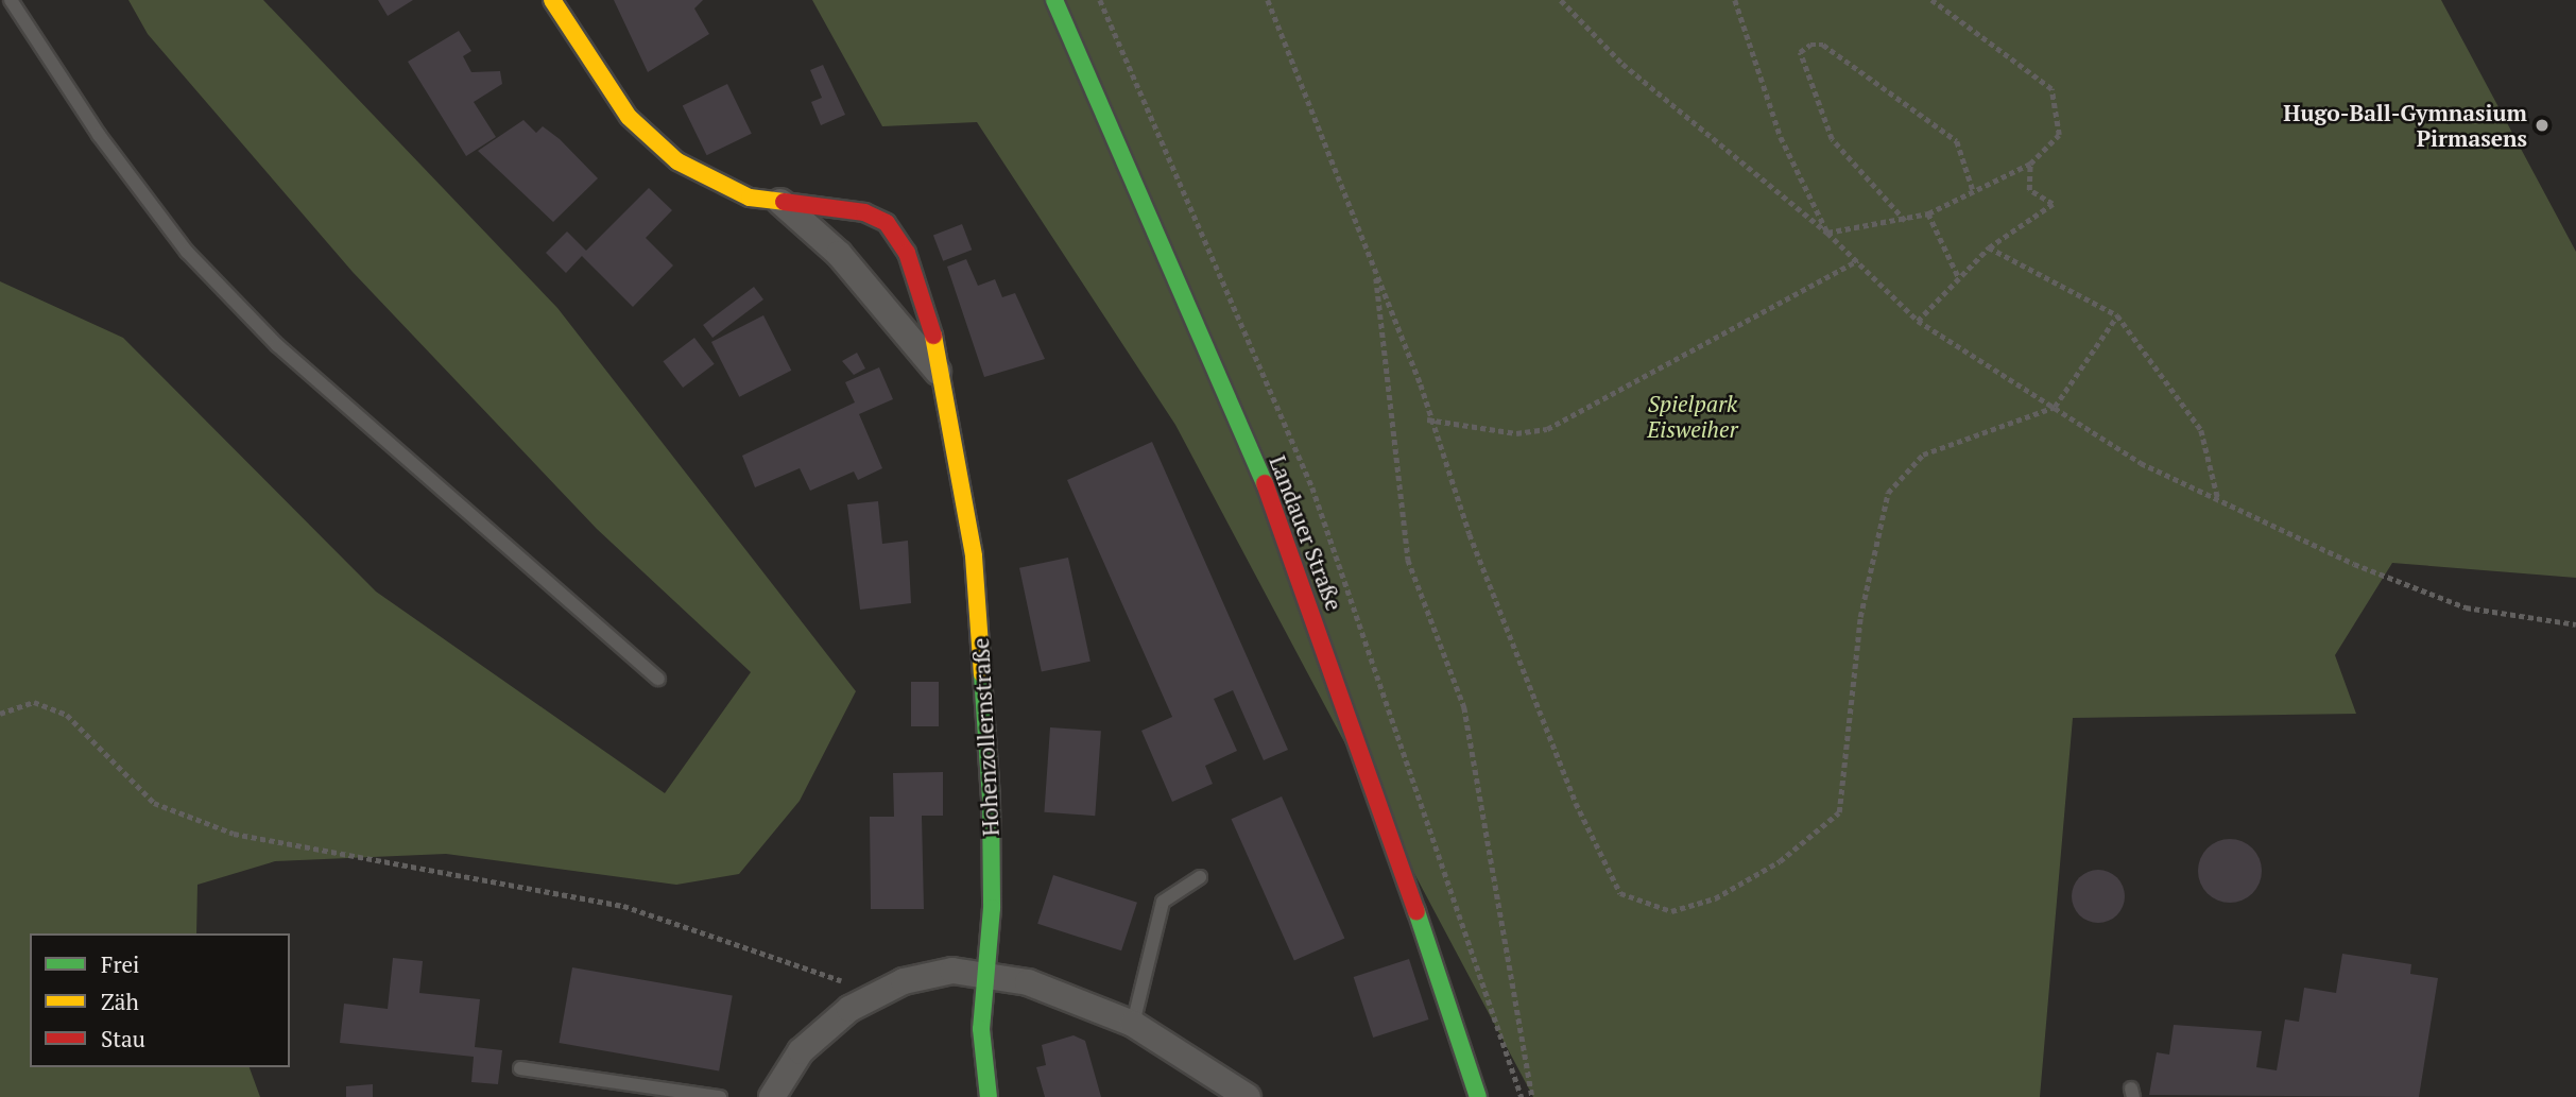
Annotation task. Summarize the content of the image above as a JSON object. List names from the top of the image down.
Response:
{
  "streets": {
    "street": ["Landauer Straße", "Hohenzollernstraße"]
  },
  "parks": ["Spielpark Eisweiher"],
  "places": ["Hugo-Ball-Gymnasium Pirmasens"],
  "legend": ["Frei", "Zäh", "Stau"]
}
